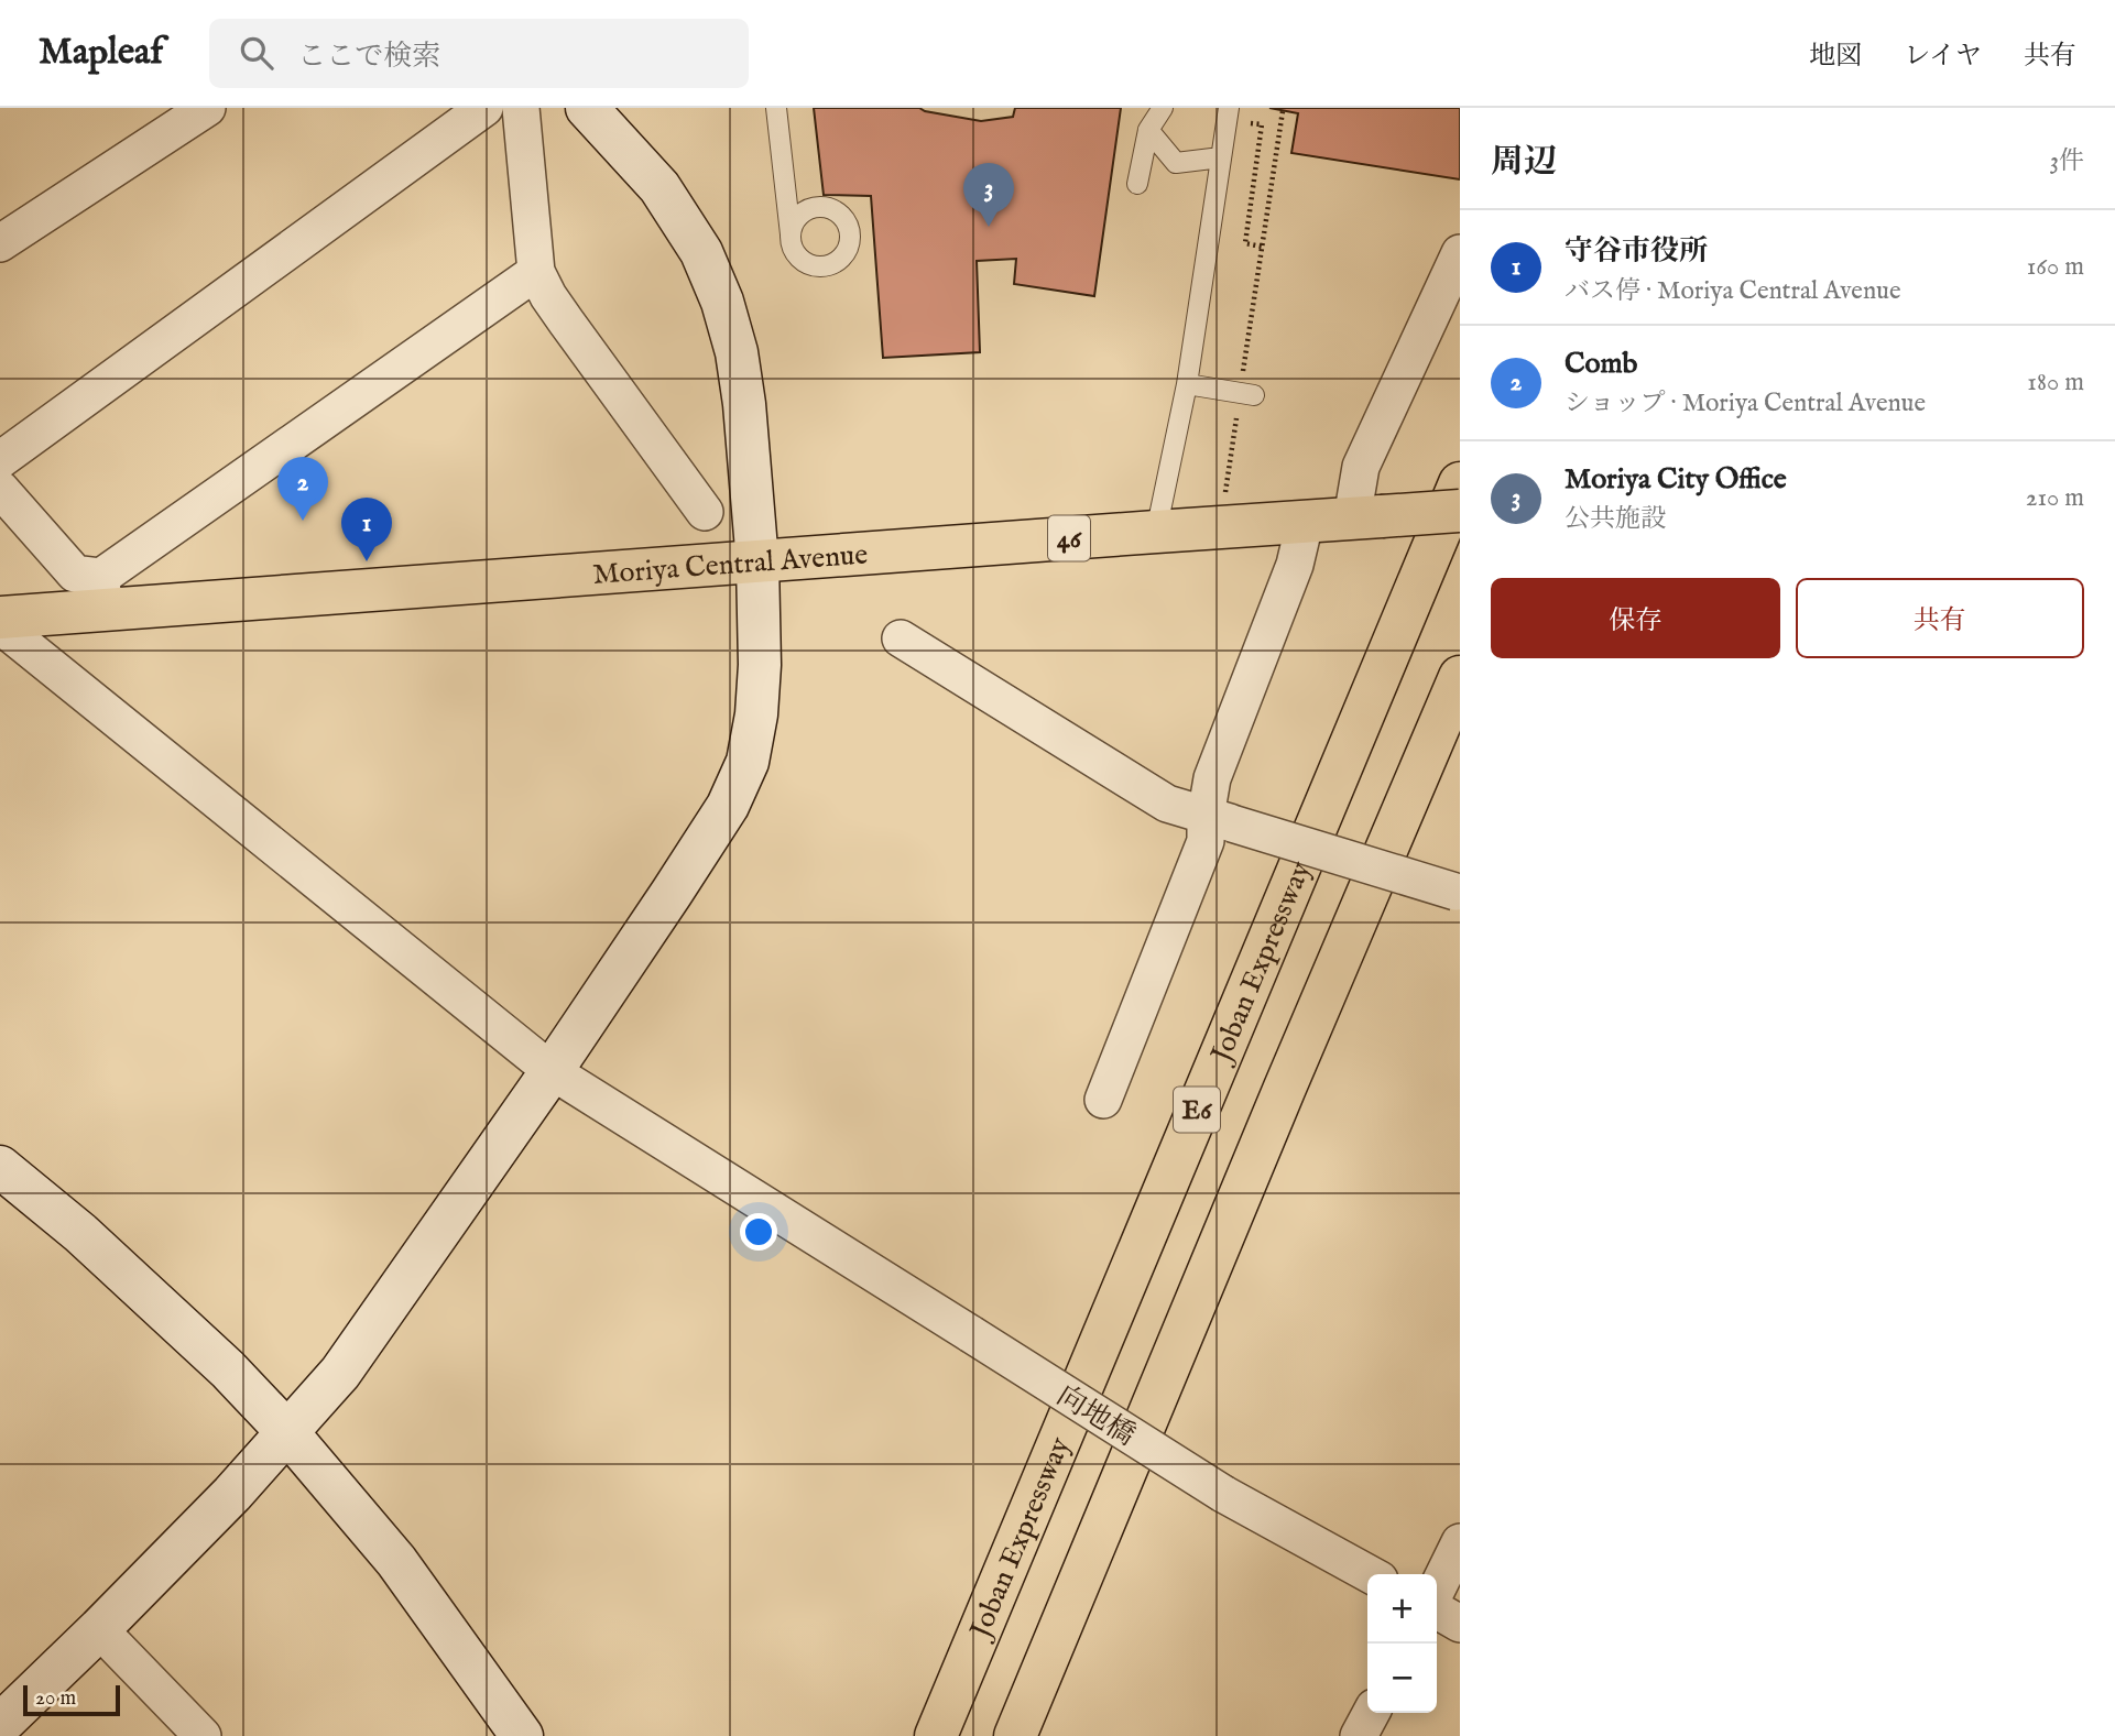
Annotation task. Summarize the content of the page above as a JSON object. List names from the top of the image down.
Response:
{
  "streets": {
    "main road": [
      "46",
      "Moriya Central Avenue",
      "Joban Expressway",
      "E6"
    ],
    "street": ["向地橋"]
  },
  "scale_bar": "20 m",
  "page": {
    "header": "Mapleaf",
    "search": "ここで検索",
    "nav": ["地図", "レイヤ", "共有"],
    "heading": ["周辺", "3件"],
    "pins": ["3", "2", "1"],
    "list": [
      {
        "mark": "1",
        "name": "守谷市役所",
        "note": "バス停 · Moriya Central Avenue",
        "value": "160 m"
      },
      {
        "mark": "2",
        "name": "Comb",
        "note": "ショップ · Moriya Central Avenue",
        "value": "180 m"
      },
      {
        "mark": "3",
        "name": "Moriya City Office",
        "note": "公共施設",
        "value": "210 m"
      }
    ],
    "buttons": ["保存", "共有"],
    "map_buttons": ["+", "−"],
    "scale": "20 m"
  }
}
